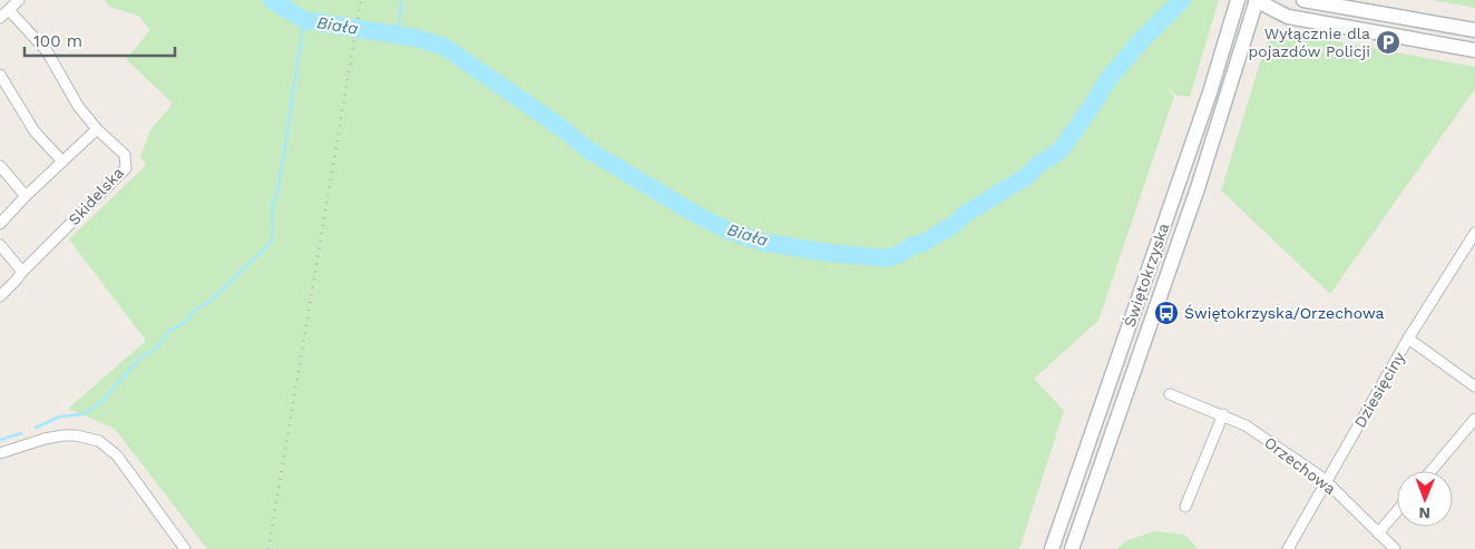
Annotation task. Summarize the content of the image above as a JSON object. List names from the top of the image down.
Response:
{
  "streets": {
    "main road": ["Świętokrzyska"],
    "street": ["Skidelska", "Dziesięciny", "Orzechowa"]
  },
  "crossings": [
    ["Dziesięciny", "Orzechowa"]
  ],
  "water": ["Biała"],
  "places": {
    "parking": ["Wyłącznie dla pojazdów Policji"],
    "bus stop": ["Świętokrzyska/Orzechowa"]
  },
  "scale_bar": "100 m",
  "north": "bottom"
}
